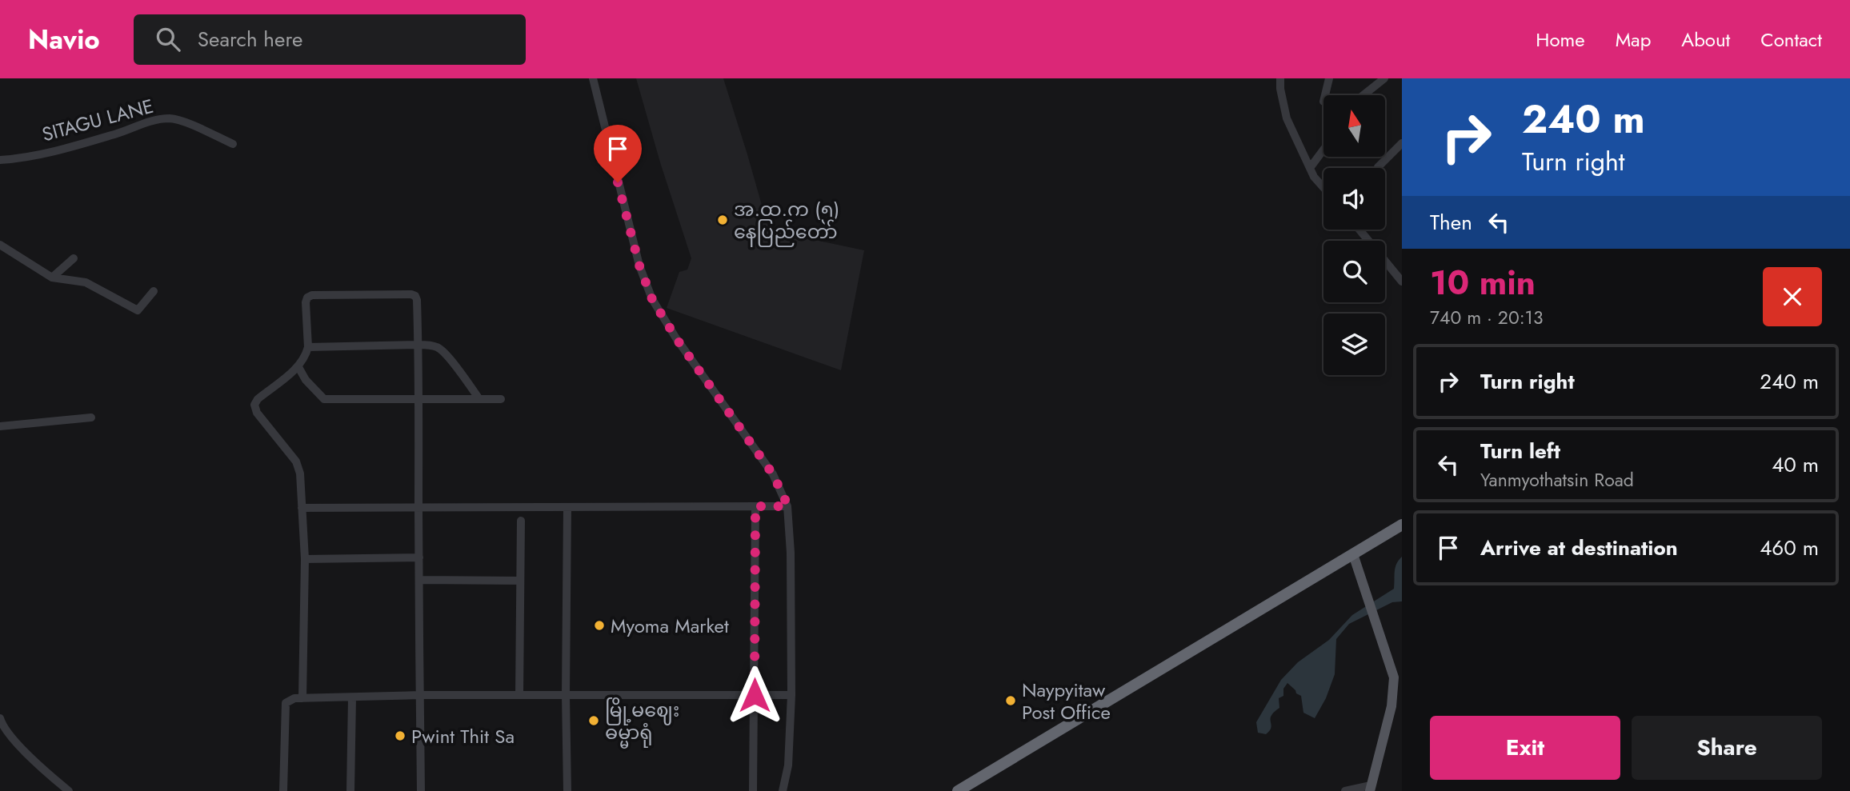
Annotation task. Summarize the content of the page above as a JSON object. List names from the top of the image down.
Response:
{
  "streets": {
    "street": ["SITAGU LANE"]
  },
  "places": [
    "အ.ထ.က (၅) နေပြည်တော်",
    "Myoma Market",
    "Naypyitaw Post Office",
    "မြို့မဈေး ဓမ္မာရုံ",
    "Pwint Thit Sa"
  ],
  "north": "top",
  "page": {
    "header": "Navio",
    "search": "Search here",
    "nav": [
      "Home",
      "Map",
      "About",
      "Contact"
    ],
    "turn": ["240 m", "Turn right"],
    "then": "Then",
    "heading": ["10 min", "740 m · 20:13"],
    "list": [
      {
        "name": "Turn right",
        "value": "240 m"
      },
      {
        "name": "Turn left",
        "note": "Yanmyothatsin Road",
        "value": "40 m"
      },
      {
        "name": "Arrive at destination",
        "value": "460 m"
      }
    ],
    "buttons": ["Exit", "Share"]
  }
}
